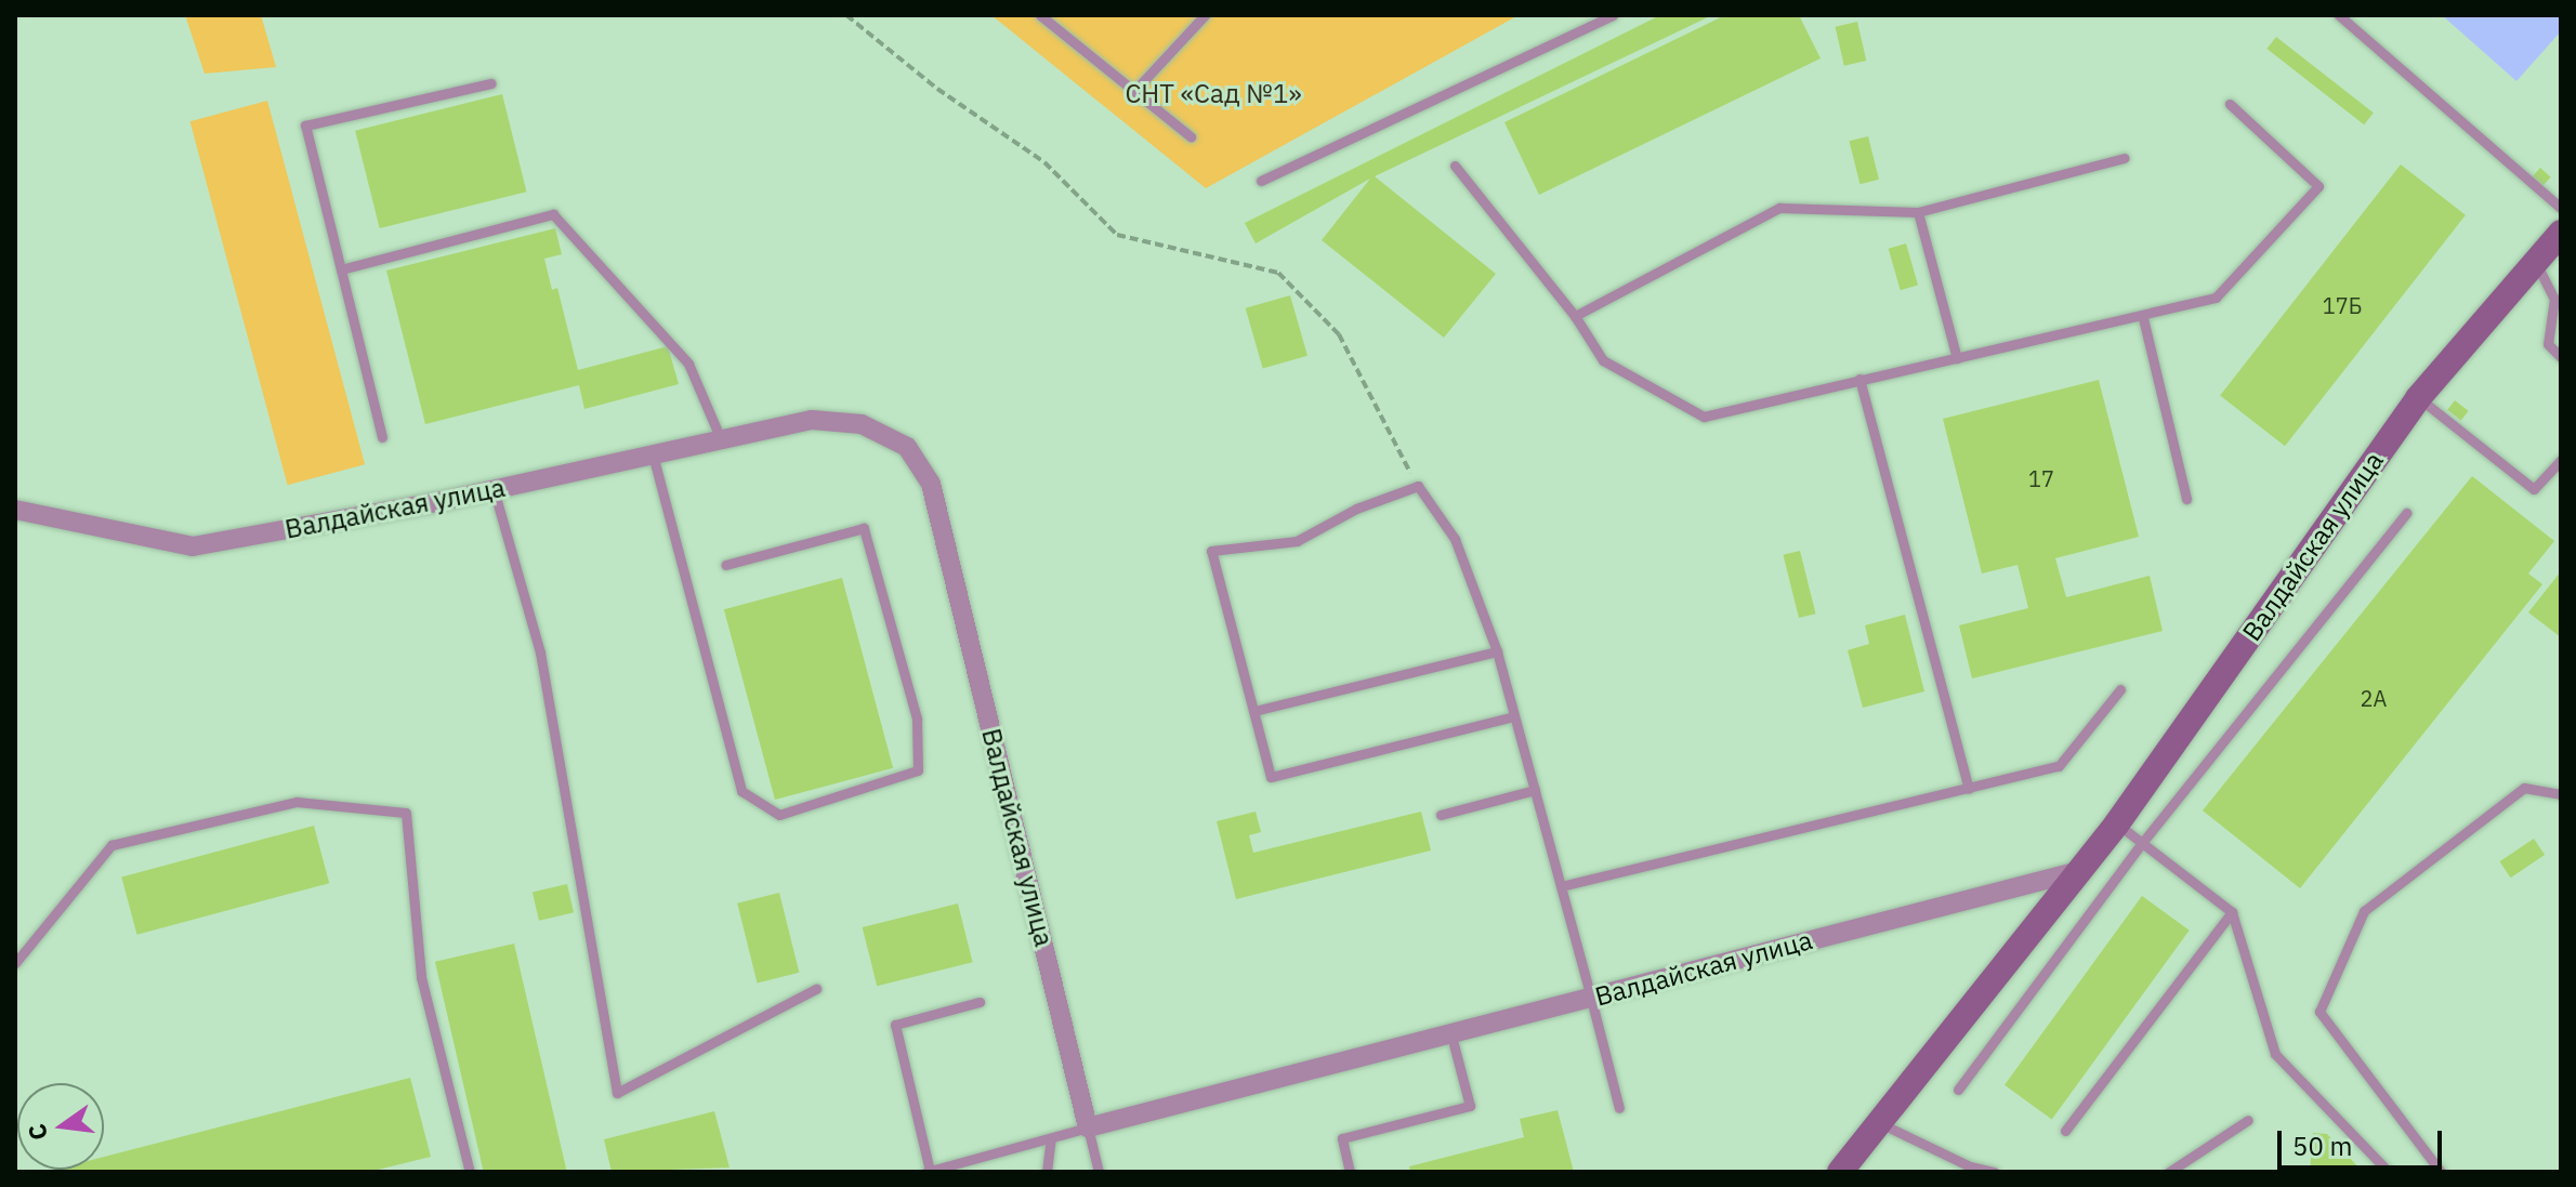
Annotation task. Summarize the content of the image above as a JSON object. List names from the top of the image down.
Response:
{
  "streets": {
    "street": ["Валдайская улица"]
  },
  "parks": ["СНТ «Сад №1»"],
  "house_numbers": ["17Б", "17", "2А"],
  "scale_bar": "50 m",
  "north": "left"
}
